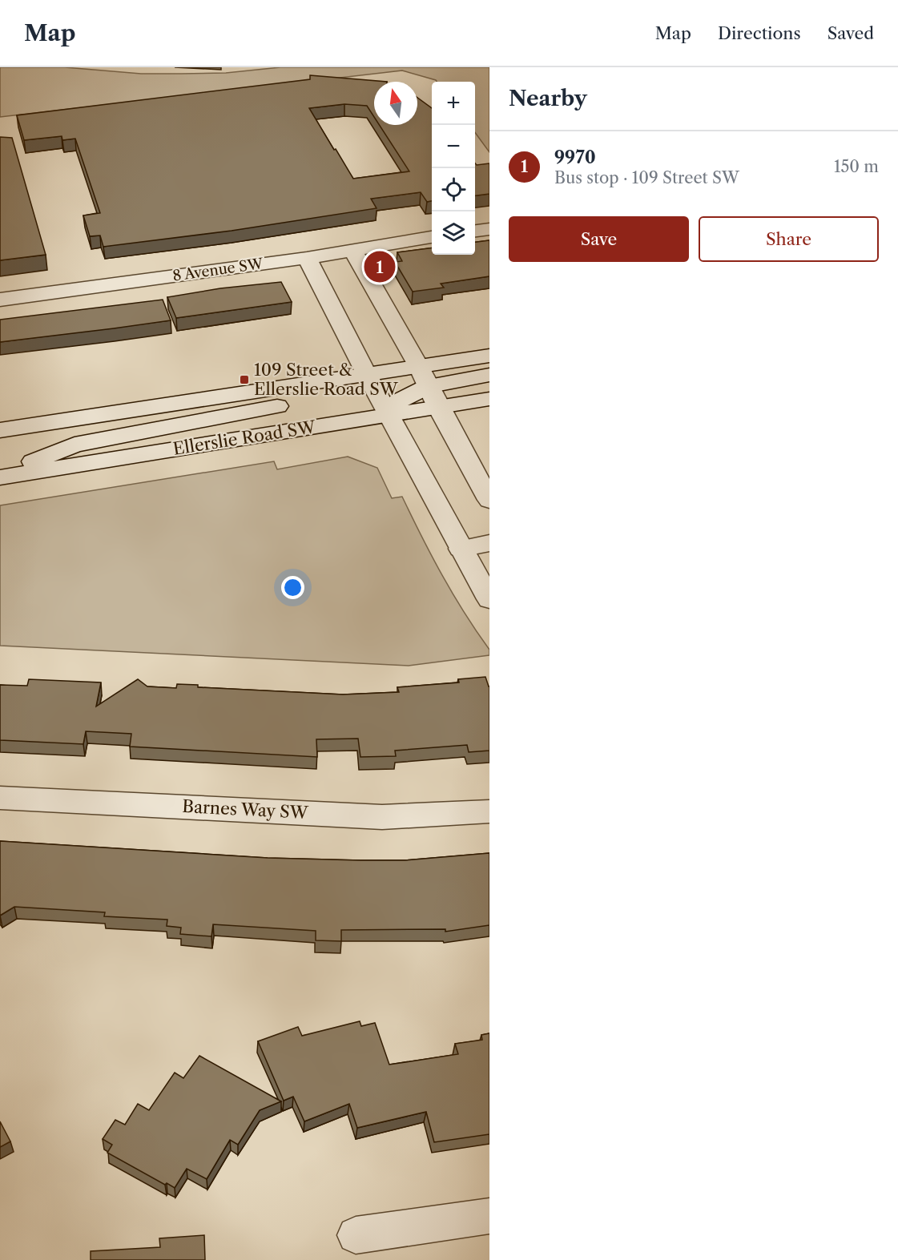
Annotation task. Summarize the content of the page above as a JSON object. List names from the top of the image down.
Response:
{
  "streets": {
    "street": ["8 Avenue SW", "Ellerslie Road SW", "Barnes Way SW"]
  },
  "places": {
    "transit": ["109 Street & Ellerslie Road SW"]
  },
  "north": "top",
  "page": {
    "header": "Map",
    "nav": ["Map", "Directions", "Saved"],
    "heading": "Nearby",
    "map_buttons": ["+", "−"],
    "list": [
      {
        "mark": "1",
        "name": "9970",
        "note": "Bus stop · 109 Street SW",
        "value": "150 m"
      }
    ],
    "buttons": ["Save", "Share"],
    "pins": "1"
  }
}
